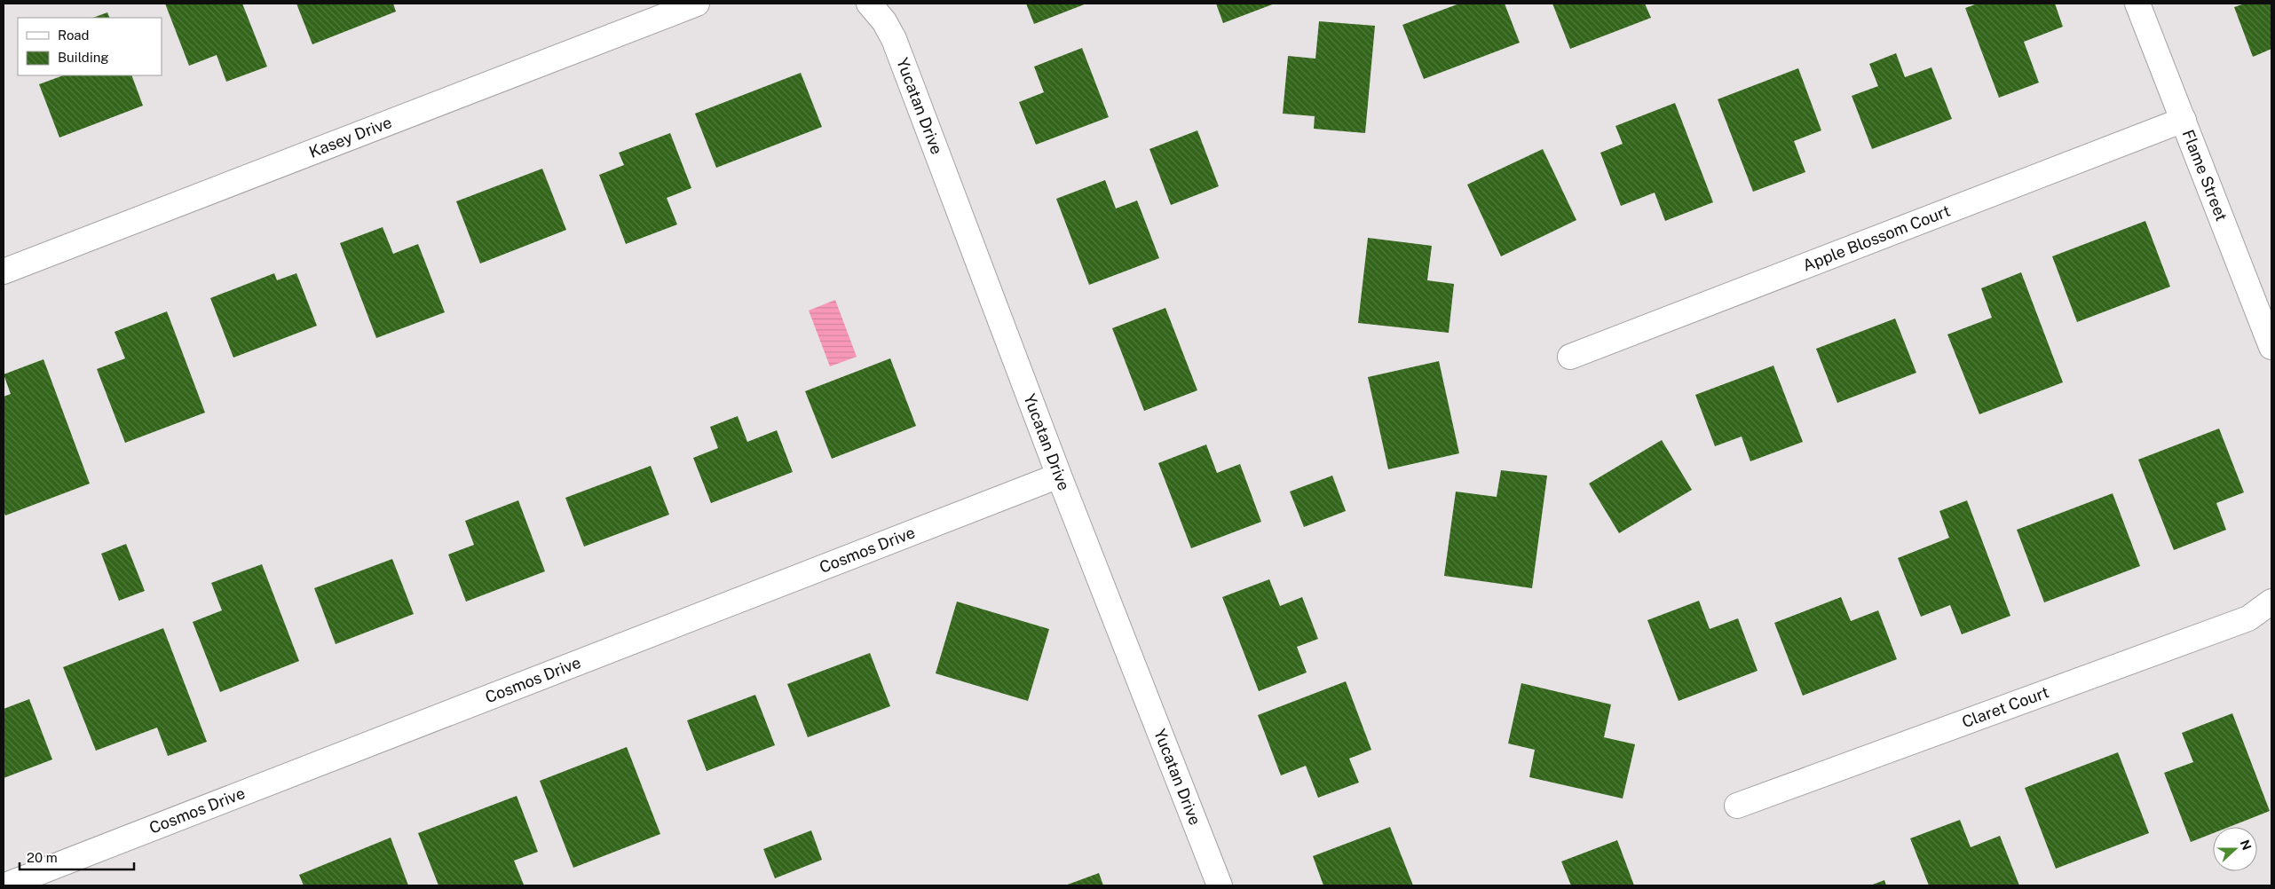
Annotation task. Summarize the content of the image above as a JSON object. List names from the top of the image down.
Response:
{
  "streets": {
    "street": [
      "Yucatan Drive",
      "Kasey Drive",
      "Flame Street",
      "Apple Blossom Court",
      "Cosmos Drive",
      "Claret Court"
    ]
  },
  "crossings": [
    ["Yucatan Drive", "Cosmos Drive"],
    ["Flame Street", "Apple Blossom Court"]
  ],
  "legend": ["Road", "Building"],
  "scale_bar": "20 m",
  "north": "right"
}
